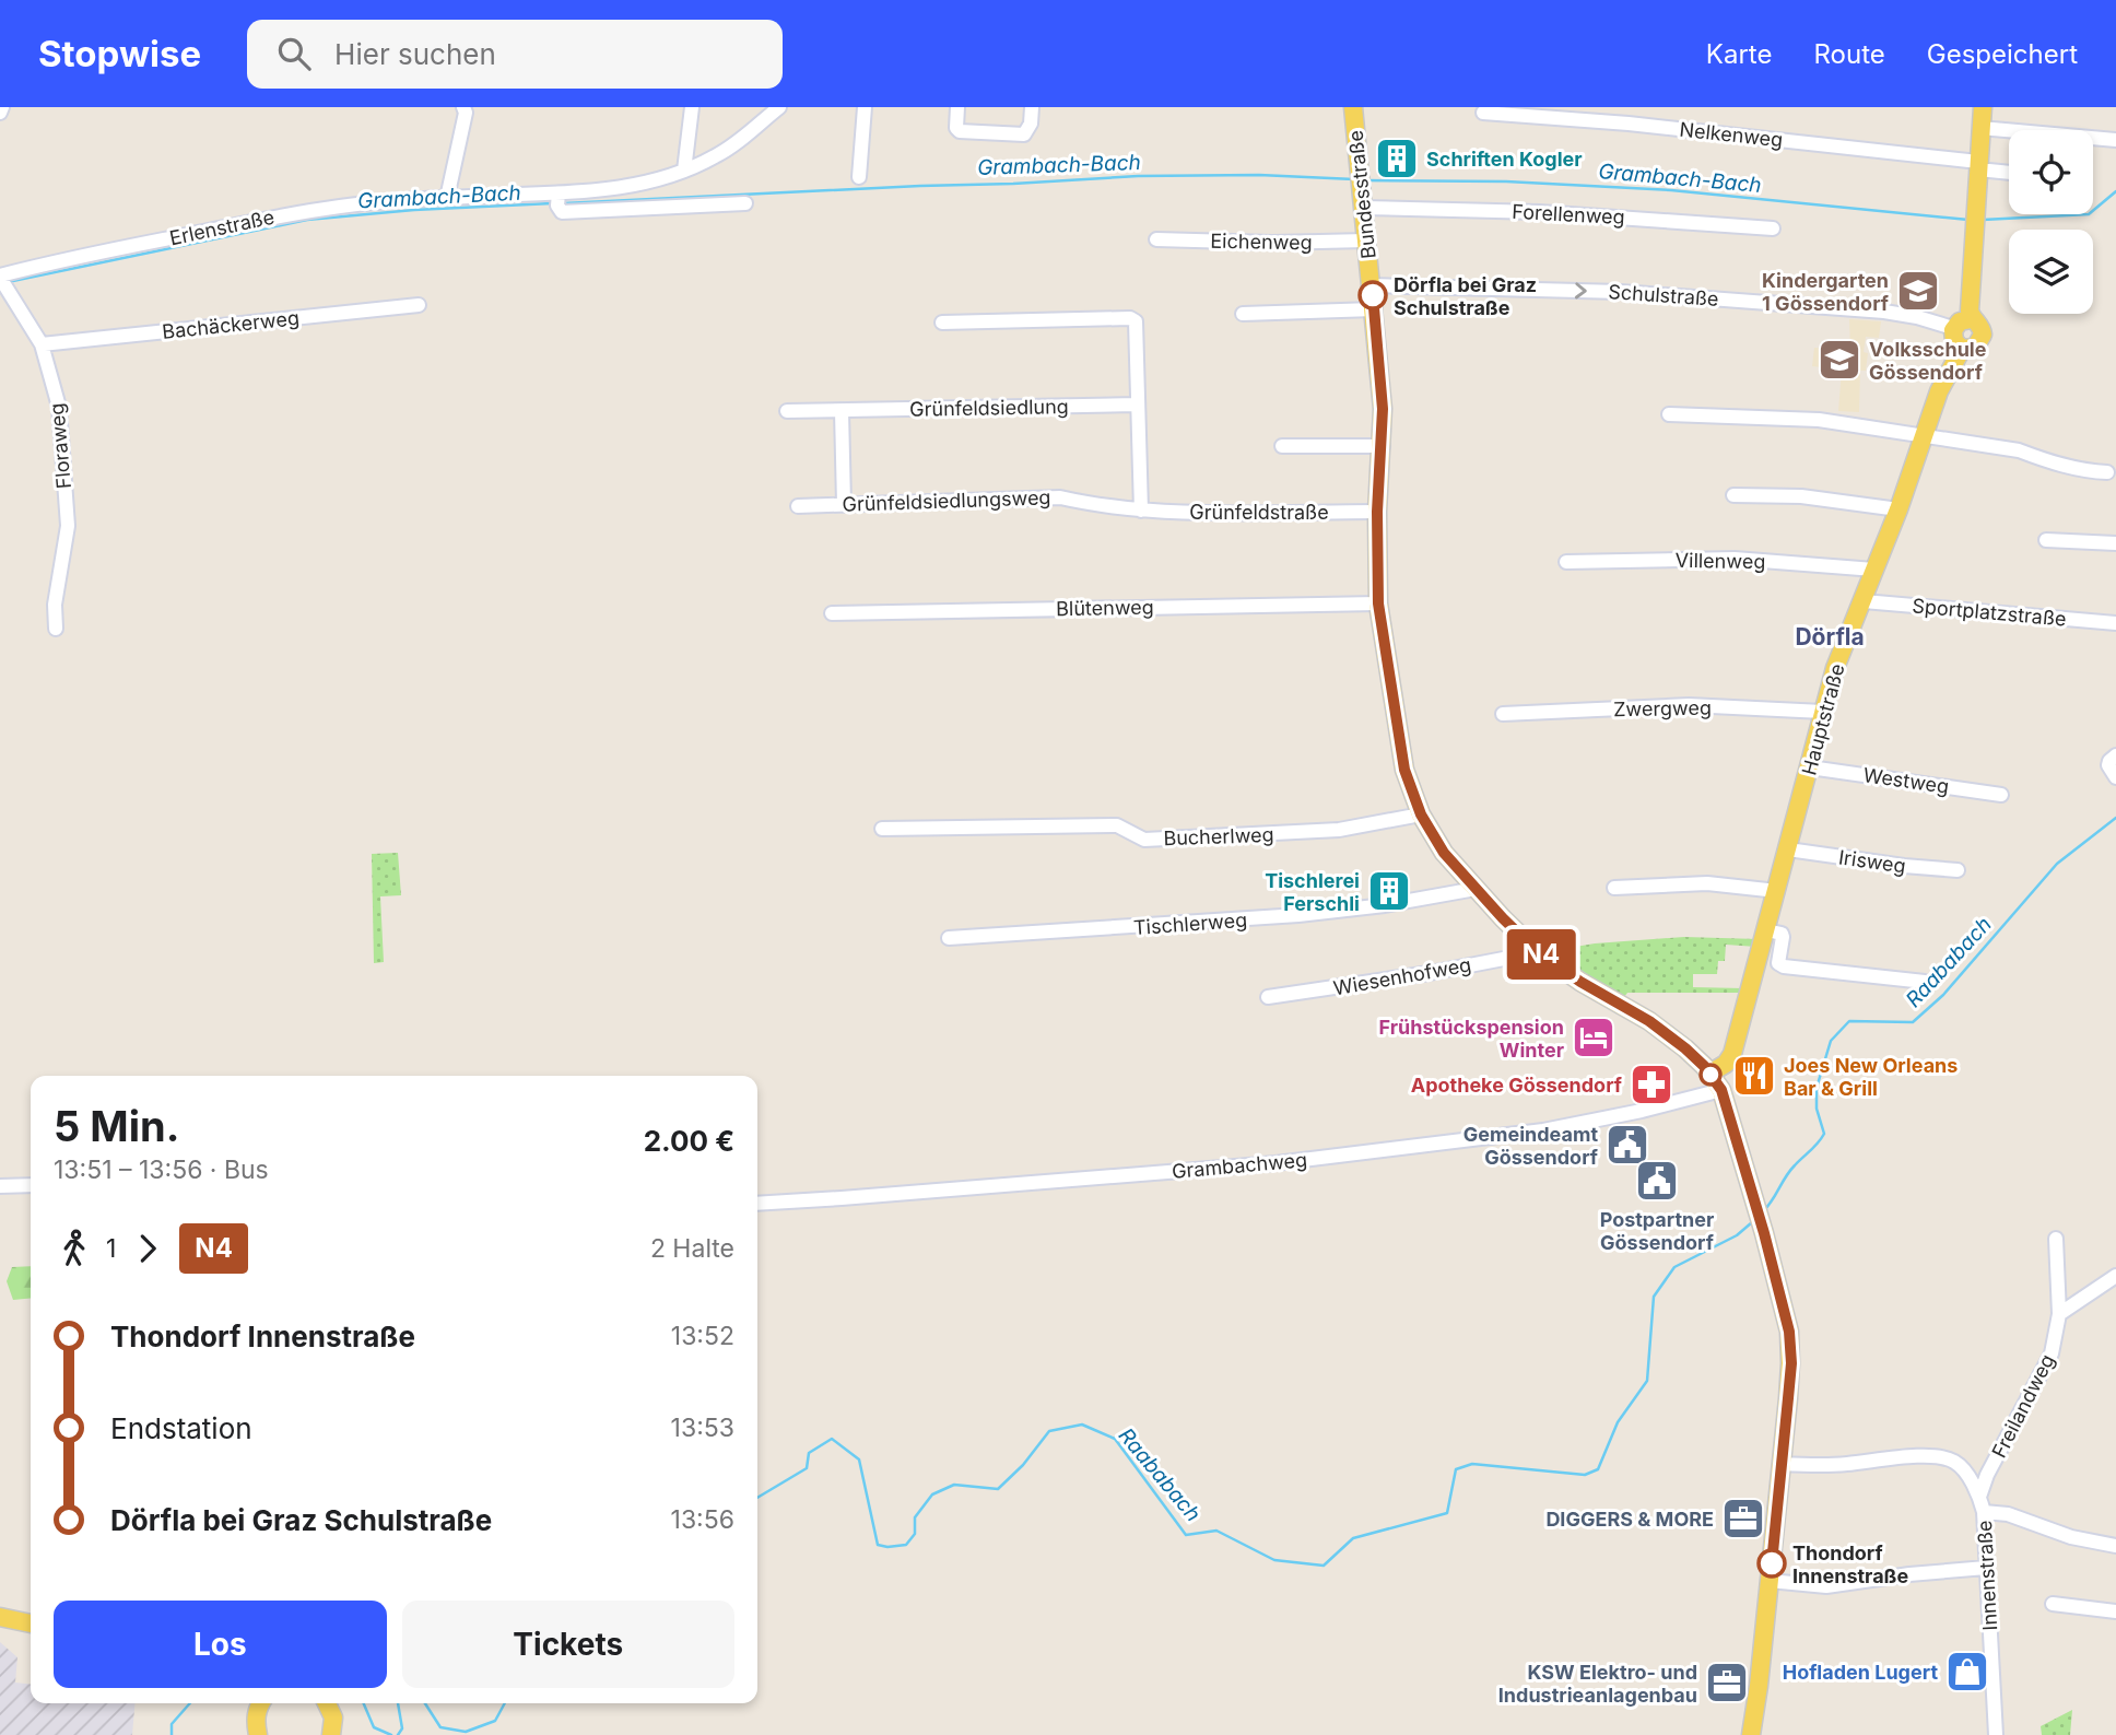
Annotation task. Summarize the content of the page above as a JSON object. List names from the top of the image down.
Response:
{
  "streets": {
    "main road": ["Bundesstraße", "Hauptstraße"],
    "street": [
      "Nelkenweg",
      "Forellenweg",
      "Erlenstraße",
      "Eichenweg",
      "Schulstraße",
      "Bachäckerweg",
      "Grünfeldsiedlung",
      "Floraweg",
      "Grünfeldsiedlungsweg",
      "Grünfeldstraße",
      "Villenweg",
      "Blütenweg",
      "Sportplatzstraße",
      "Zwergweg",
      "Westweg",
      "Bucherlweg",
      "Irisweg",
      "Tischlerweg",
      "Wiesenhofweg",
      "Grambachweg",
      "Freilandweg",
      "Innenstraße"
    ]
  },
  "crossings": [
    ["Nelkenweg", "Hauptstraße"],
    ["Bundesstraße", "Forellenweg"],
    ["Bundesstraße", "Eichenweg"],
    ["Bundesstraße", "Schulstraße"],
    ["Bundesstraße", "Grünfeldstraße"],
    ["Bundesstraße", "Blütenweg"],
    ["Bundesstraße", "Hauptstraße"],
    ["Bundesstraße", "Bucherlweg"],
    ["Bundesstraße", "Tischlerweg"],
    ["Bundesstraße", "Wiesenhofweg"],
    ["Bundesstraße", "Grambachweg"],
    ["Erlenstraße", "Floraweg"],
    ["Schulstraße", "Hauptstraße"],
    ["Bachäckerweg", "Floraweg"],
    ["Grünfeldsiedlungsweg", "Grünfeldstraße"],
    ["Villenweg", "Hauptstraße"],
    ["Sportplatzstraße", "Hauptstraße"],
    ["Zwergweg", "Hauptstraße"],
    ["Hauptstraße", "Westweg"],
    ["Hauptstraße", "Irisweg"],
    ["Freilandweg", "Innenstraße"]
  ],
  "districts": ["Dörfla"],
  "water": ["Grambach-Bach", "Raababach"],
  "places": {
    "building": ["Schriften Kogler", "Tischlerei Ferschli"],
    "school or university": ["Kindergarten 1 Gössendorf", "Volksschule Gössendorf"],
    "other": ["Dörfla bei Graz Schulstraße", "Thondorf Innenstraße"],
    "hotel": ["Frühstückspension Winter"],
    "restaurant": ["Joes New Orleans Bar & Grill"],
    "pharmacy": ["Apotheke Gössendorf"],
    "public building": ["Gemeindeamt Gössendorf", "Postpartner Gössendorf"],
    "office": ["DIGGERS & MORE", "KSW Elektro- und Industrieanlagenbau"],
    "shop": ["Hofladen Lugert"]
  },
  "lines": ["bus line N4"],
  "page": {
    "header": "Stopwise",
    "search": "Hier suchen",
    "nav": ["Karte", "Route", "Gespeichert"],
    "on_map": "N4",
    "heading": ["5 Min.", "13:51 – 13:56 · Bus", "2.00 €"],
    "legs": ["1", "N4", "2 Halte"],
    "list": [
      {
        "name": "Thondorf Innenstraße",
        "value": "13:52"
      },
      {
        "name": "Endstation",
        "value": "13:53"
      },
      {
        "name": "Dörfla bei Graz Schulstraße",
        "value": "13:56"
      }
    ],
    "buttons": ["Los", "Tickets"]
  }
}
